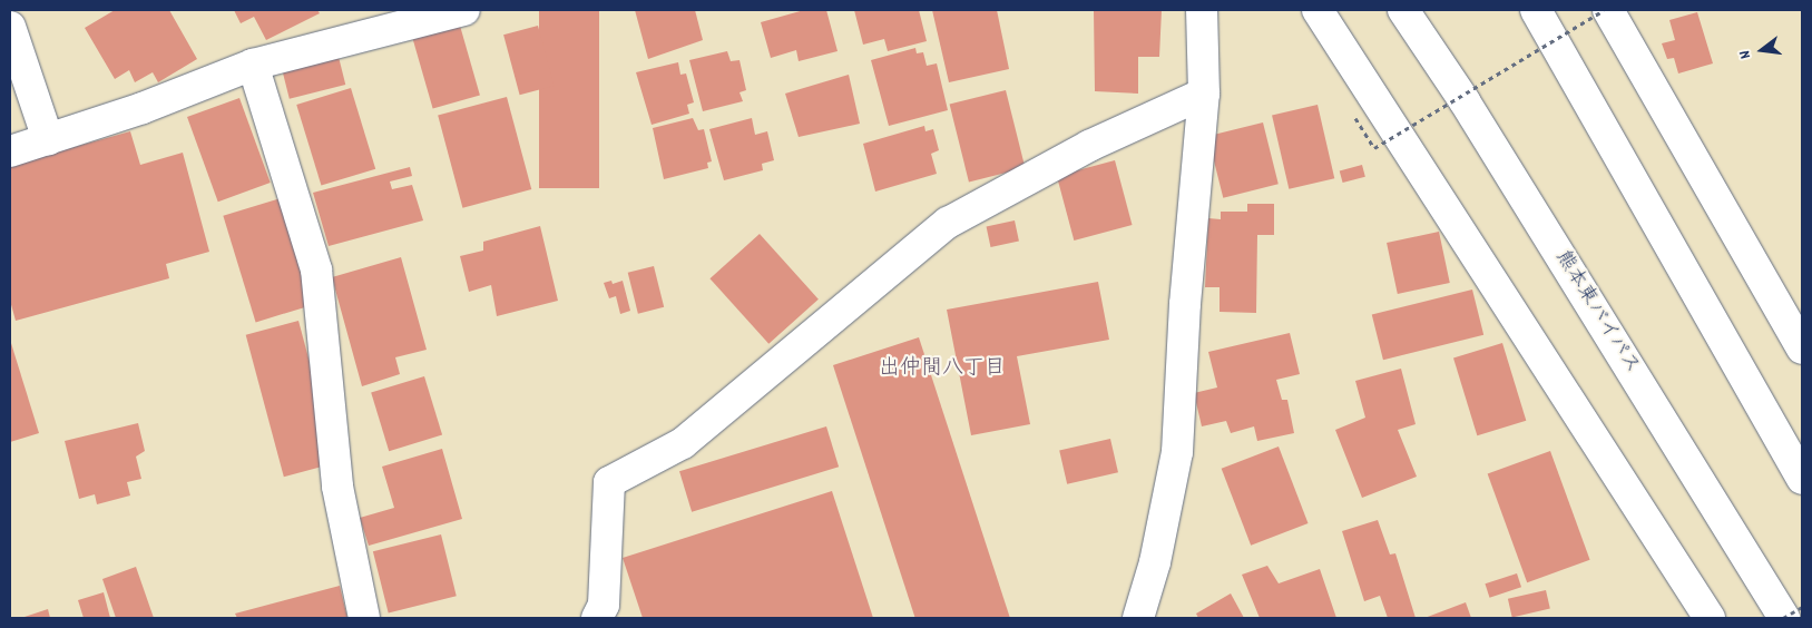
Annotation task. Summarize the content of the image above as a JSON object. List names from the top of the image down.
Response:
{
  "streets": {
    "main road": ["熊本東バイパス"]
  },
  "districts": ["出仲間八丁目"],
  "north": "left"
}
